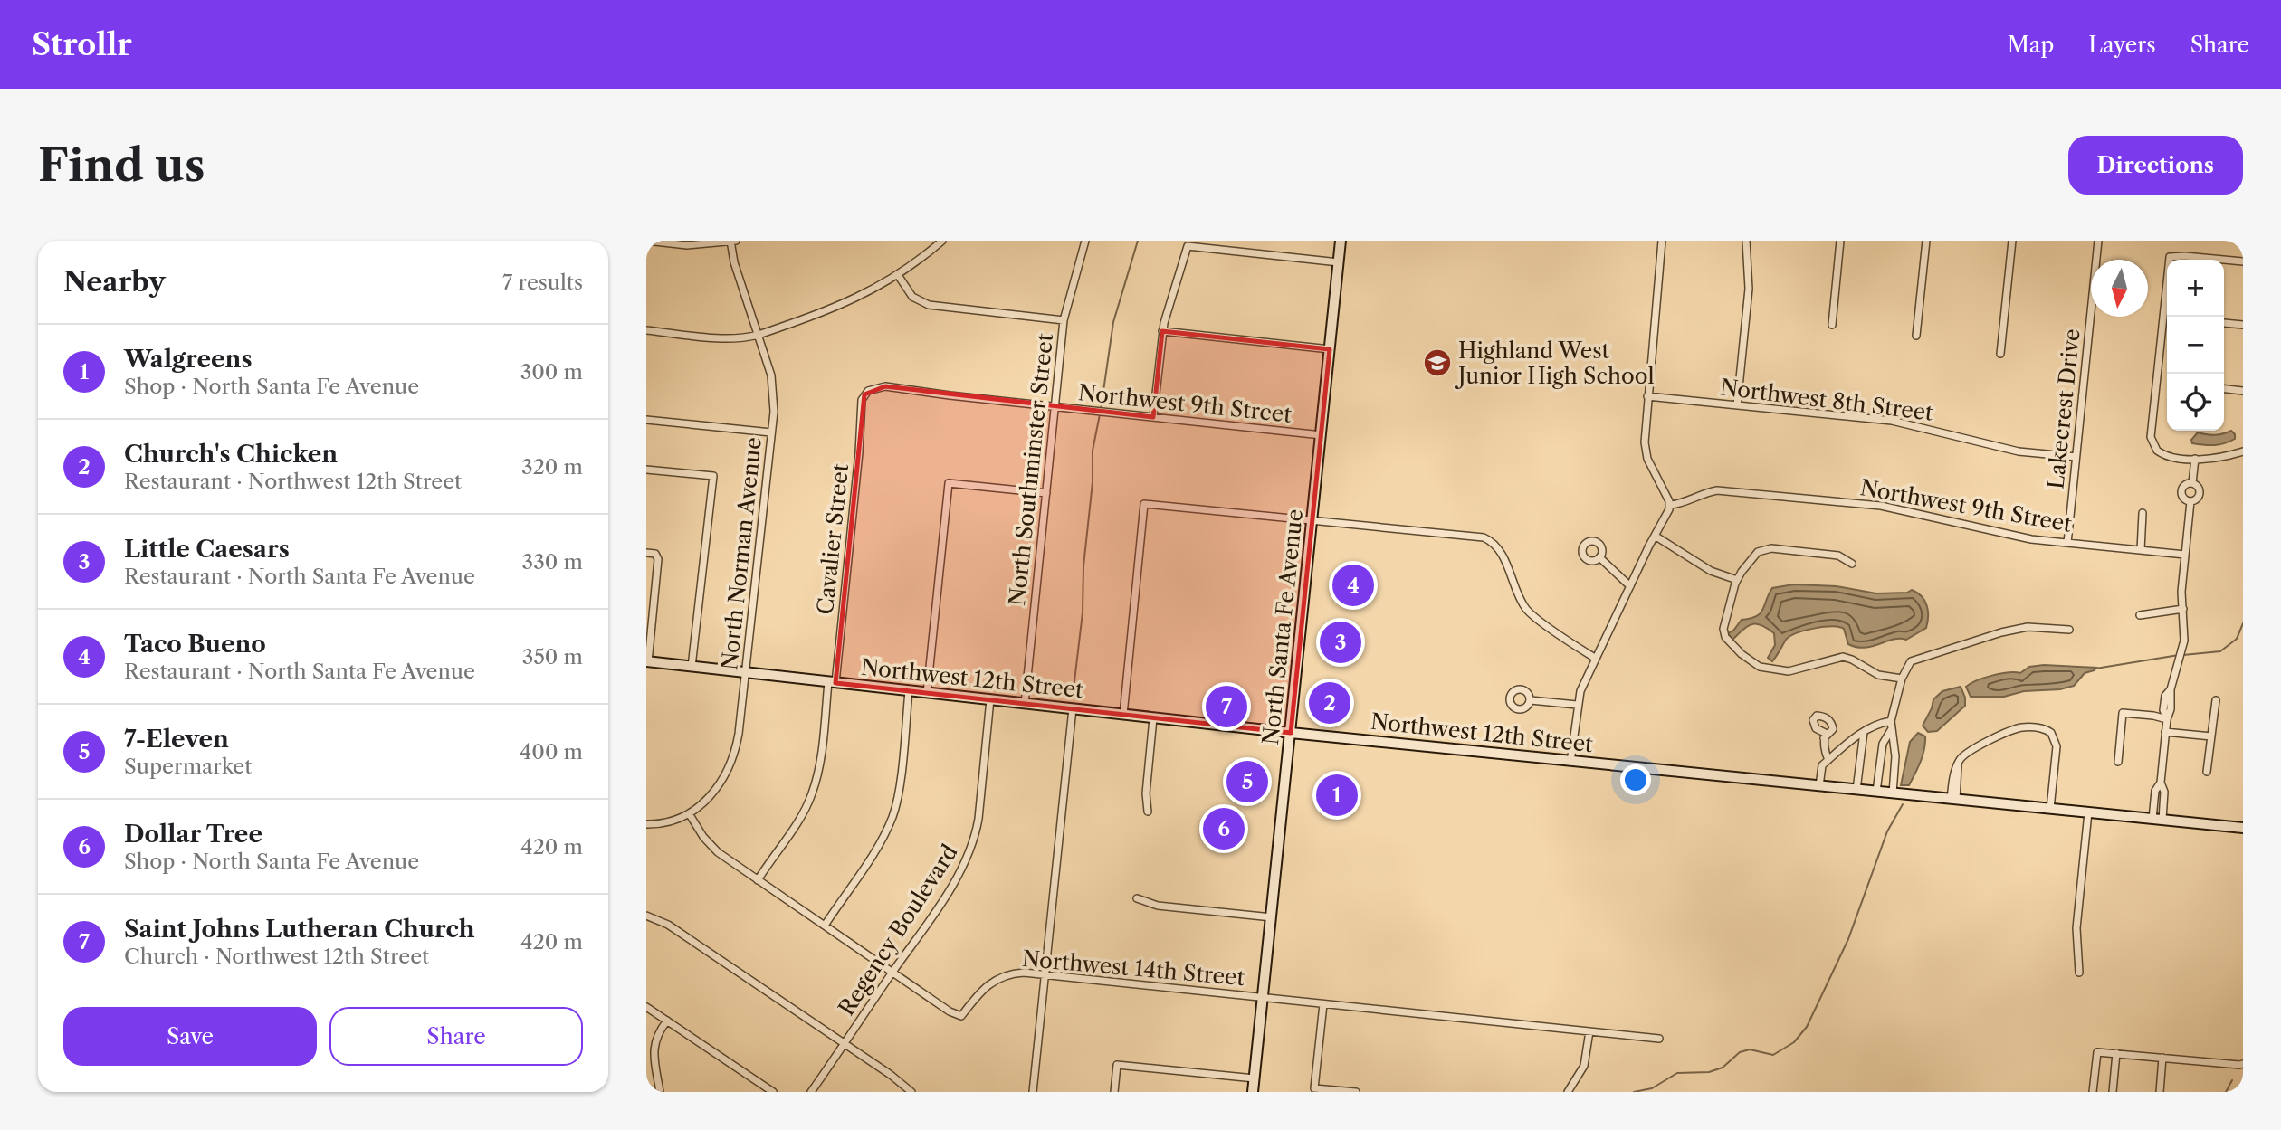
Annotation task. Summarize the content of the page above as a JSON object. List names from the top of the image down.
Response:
{
  "streets": {
    "main road": ["North Santa Fe Avenue", "Northwest 12th Street"],
    "street": [
      "Northwest 8th Street",
      "Northwest 9th Street",
      "Lakecrest Drive",
      "North Southminster Street",
      "Cavalier Street",
      "North Norman Avenue",
      "Regency Boulevard",
      "Northwest 14th Street"
    ]
  },
  "crossings": [
    ["Northwest 8th Street", "Lakecrest Drive"],
    ["Northwest 9th Street", "Lakecrest Drive"],
    ["Northwest 9th Street", "North Southminster Street"],
    ["Northwest 9th Street", "Cavalier Street"],
    ["Northwest 9th Street", "North Santa Fe Avenue"],
    ["North Southminster Street", "Northwest 12th Street"],
    ["Cavalier Street", "Northwest 12th Street"],
    ["Cavalier Street", "Northwest 14th Street"],
    ["North Norman Avenue", "Northwest 12th Street"],
    ["North Norman Avenue", "Northwest 14th Street"],
    ["North Santa Fe Avenue", "Northwest 12th Street"],
    ["North Santa Fe Avenue", "Northwest 14th Street"],
    ["Northwest 12th Street", "Regency Boulevard"],
    ["Regency Boulevard", "Northwest 14th Street"]
  ],
  "places": {
    "school or university": ["Highland West Junior High School"]
  },
  "north": "bottom",
  "page": {
    "header": "Strollr",
    "nav": ["Map", "Layers", "Share"],
    "buttons": [
      "Directions",
      ["Save", "Share"]
    ],
    "title": "Find us",
    "heading": ["Nearby", "7 results"],
    "map_buttons": ["+", "−"],
    "list": [
      {
        "mark": "1",
        "name": "Walgreens",
        "note": "Shop · North Santa Fe Avenue",
        "value": "300 m"
      },
      {
        "mark": "2",
        "name": "Church's Chicken",
        "note": "Restaurant · Northwest 12th Street",
        "value": "320 m"
      },
      {
        "mark": "3",
        "name": "Little Caesars",
        "note": "Restaurant · North Santa Fe Avenue",
        "value": "330 m"
      },
      {
        "mark": "4",
        "name": "Taco Bueno",
        "note": "Restaurant · North Santa Fe Avenue",
        "value": "350 m"
      },
      {
        "mark": "5",
        "name": "7-Eleven",
        "note": "Supermarket",
        "value": "400 m"
      },
      {
        "mark": "6",
        "name": "Dollar Tree",
        "note": "Shop · North Santa Fe Avenue",
        "value": "420 m"
      },
      {
        "mark": "7",
        "name": "Saint Johns Lutheran Church",
        "note": "Church · Northwest 12th Street",
        "value": "420 m"
      }
    ],
    "pins": [
      "4",
      "3",
      "2",
      "7",
      "5",
      "1",
      "6"
    ]
  }
}
